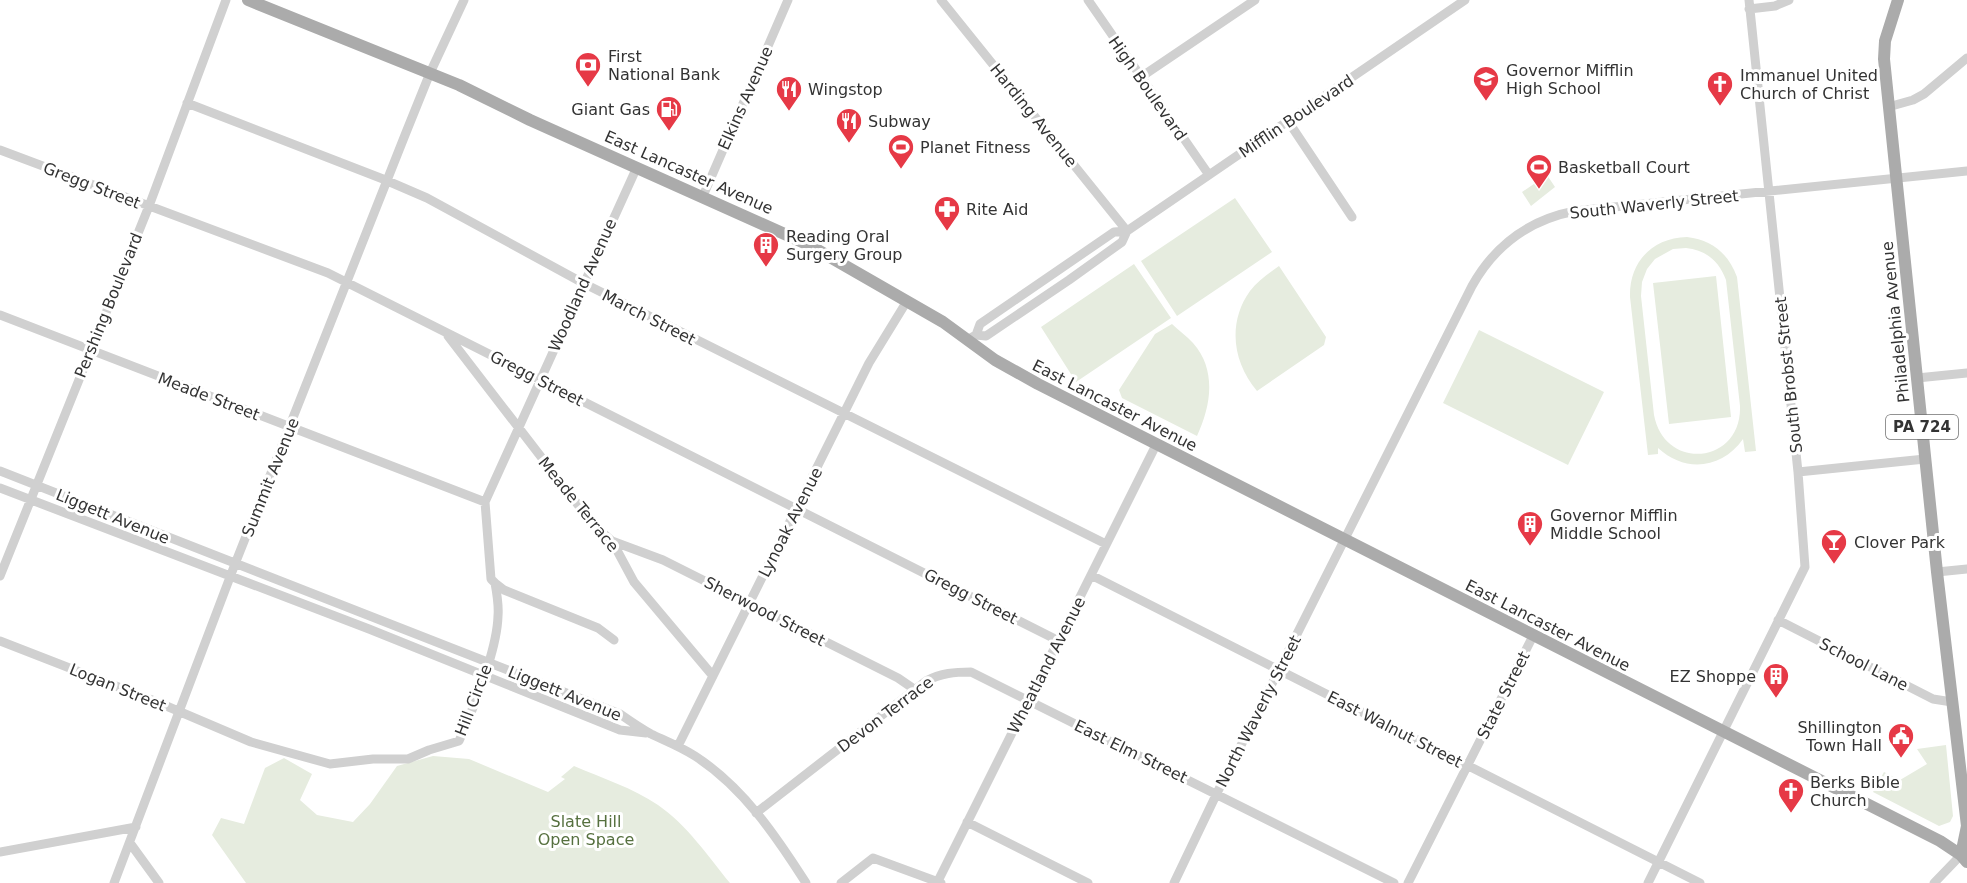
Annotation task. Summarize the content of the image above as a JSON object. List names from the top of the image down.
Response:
{
  "streets": {
    "main road": ["East Lancaster Avenue", "Philadelphia Avenue", "PA 724"],
    "street": [
      "High Boulevard",
      "Elkins Avenue",
      "Harding Avenue",
      "Mifflin Boulevard",
      "Gregg Street",
      "South Waverly Street",
      "Woodland Avenue",
      "Pershing Boulevard",
      "March Street",
      "South Brobst Street",
      "Meade Street",
      "Summit Avenue",
      "Meade Terrace",
      "Liggett Avenue",
      "Lynoak Avenue",
      "Sherwood Street",
      "School Lane",
      "Wheatland Avenue",
      "Logan Street",
      "State Street",
      "Hill Circle",
      "North Waverly Street",
      "Devon Terrace",
      "East Walnut Street",
      "East Elm Street"
    ]
  },
  "crossings": [
    ["High Boulevard", "Mifflin Boulevard"],
    ["Elkins Avenue", "East Lancaster Avenue"],
    ["Harding Avenue", "Mifflin Boulevard"],
    ["Mifflin Boulevard", "East Lancaster Avenue"],
    ["East Lancaster Avenue", "South Waverly Street"],
    ["East Lancaster Avenue", "Woodland Avenue"],
    ["East Lancaster Avenue", "Philadelphia Avenue"],
    ["East Lancaster Avenue", "South Brobst Street"],
    ["East Lancaster Avenue", "Summit Avenue"],
    ["East Lancaster Avenue", "Lynoak Avenue"],
    ["East Lancaster Avenue", "Wheatland Avenue"],
    ["East Lancaster Avenue", "State Street"],
    ["East Lancaster Avenue", "North Waverly Street"],
    ["Gregg Street", "Woodland Avenue"],
    ["Gregg Street", "Pershing Boulevard"],
    ["Gregg Street", "Summit Avenue"],
    ["Gregg Street", "Meade Terrace"],
    ["Gregg Street", "Lynoak Avenue"],
    ["Gregg Street", "Wheatland Avenue"],
    ["South Waverly Street", "Philadelphia Avenue"],
    ["South Waverly Street", "South Brobst Street"],
    ["South Waverly Street", "North Waverly Street"],
    ["Woodland Avenue", "March Street"],
    ["Woodland Avenue", "Meade Street"],
    ["Woodland Avenue", "Meade Terrace"],
    ["Woodland Avenue", "Hill Circle"],
    ["Pershing Boulevard", "March Street"],
    ["Pershing Boulevard", "Meade Street"],
    ["Pershing Boulevard", "Liggett Avenue"],
    ["March Street", "Summit Avenue"],
    ["March Street", "Lynoak Avenue"],
    ["March Street", "Wheatland Avenue"],
    ["Philadelphia Avenue", "School Lane"],
    ["South Brobst Street", "School Lane"],
    ["South Brobst Street", "East Walnut Street"],
    ["Meade Street", "Summit Avenue"],
    ["Meade Street", "Hill Circle"],
    ["Summit Avenue", "Liggett Avenue"],
    ["Summit Avenue", "Logan Street"],
    ["Meade Terrace", "Lynoak Avenue"],
    ["Meade Terrace", "Sherwood Street"],
    ["Liggett Avenue", "Hill Circle"],
    ["Lynoak Avenue", "Sherwood Street"],
    ["Sherwood Street", "Devon Terrace"],
    ["Wheatland Avenue", "Devon Terrace"],
    ["Wheatland Avenue", "East Walnut Street"],
    ["Wheatland Avenue", "East Elm Street"],
    ["Logan Street", "Hill Circle"],
    ["State Street", "East Walnut Street"],
    ["North Waverly Street", "East Walnut Street"],
    ["North Waverly Street", "East Elm Street"],
    ["Devon Terrace", "East Elm Street"]
  ],
  "parks": ["Slate Hill Open Space"],
  "places": {
    "bank": ["First National Bank"],
    "school or university": ["Governor Mifflin High School"],
    "church": ["Immanuel United Church of Christ", "Berks Bible Church"],
    "restaurant": ["Wingstop", "Subway"],
    "fuel station": ["Giant Gas"],
    "sports": ["Planet Fitness", "Basketball Court"],
    "pharmacy": ["Rite Aid"],
    "building": ["Reading Oral Surgery Group", "Governor Mifflin Middle School", "EZ Shoppe"],
    "bar": ["Clover Park"],
    "public building": ["Shillington Town Hall"]
  }
}
